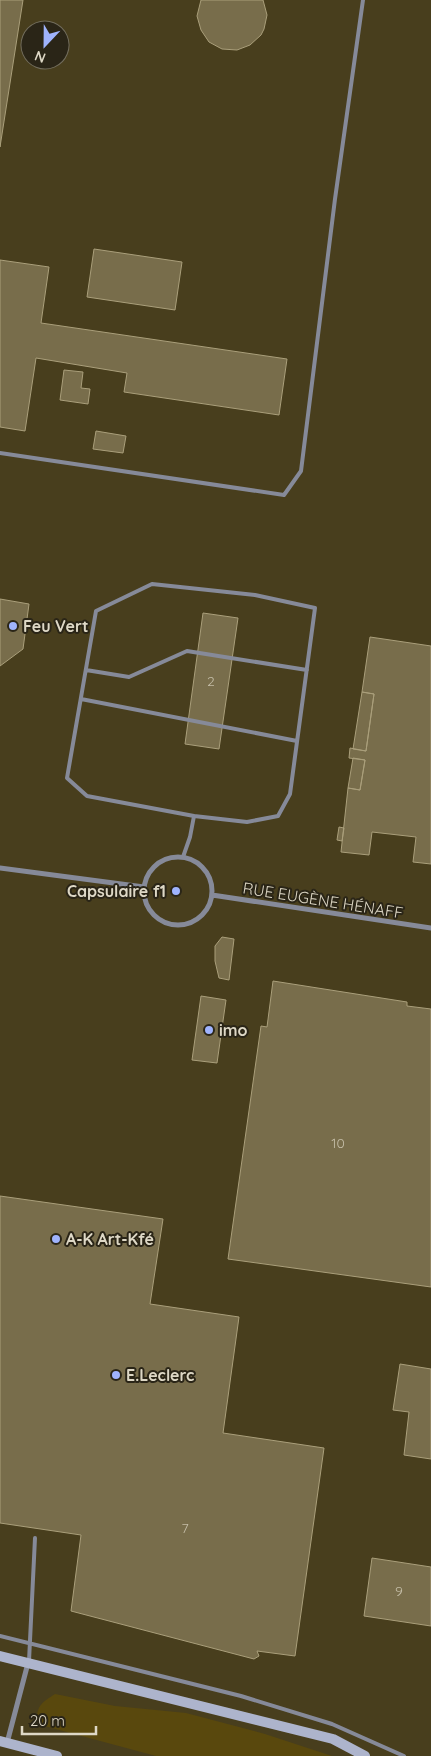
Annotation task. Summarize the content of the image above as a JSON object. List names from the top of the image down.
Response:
{
  "streets": {
    "street": ["RUE EUGÈNE HÉNAFF"]
  },
  "places": [
    "Feu Vert",
    "Capsulaire f1",
    "imo",
    "A-K Art-Kfé",
    "E.Leclerc"
  ],
  "house_numbers": [
    "2",
    "10",
    "7",
    "9"
  ],
  "scale_bar": "20 m",
  "north": "bottom"
}
